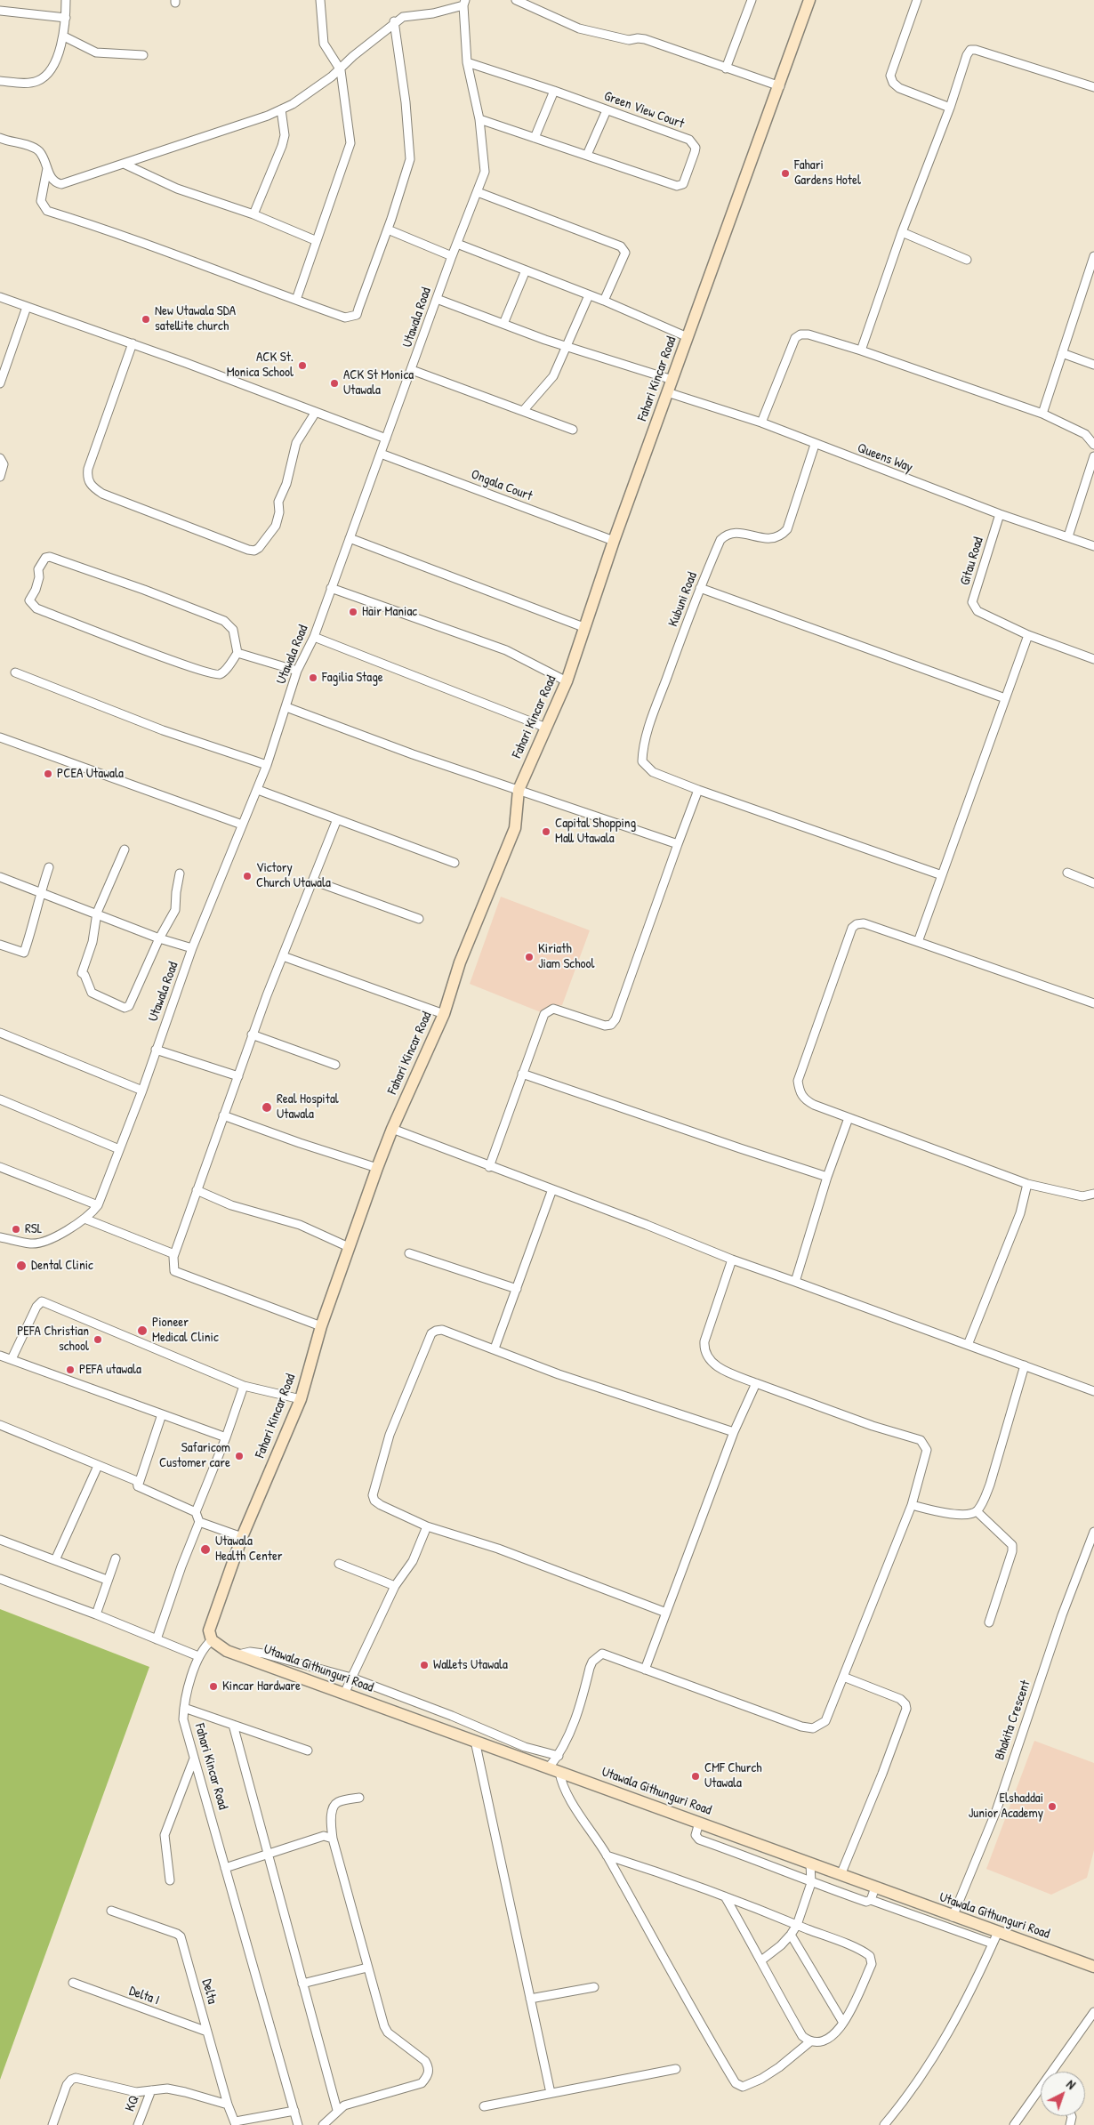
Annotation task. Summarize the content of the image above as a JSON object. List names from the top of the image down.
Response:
{
  "streets": {
    "street": [
      "Green View Court",
      "Utawala Road",
      "Fahari Kincar Road",
      "Queens Way",
      "Ongala Court",
      "Gitau Road",
      "Kubuni Road",
      "Utawala Githunguri Road",
      "Bhakita Crescent",
      "Delta",
      "Delta I",
      "KQ"
    ]
  },
  "crossings": [
    ["Green View Court", "Utawala Road"],
    ["Utawala Road", "Ongala Court"],
    ["Fahari Kincar Road", "Queens Way"],
    ["Fahari Kincar Road", "Ongala Court"],
    ["Fahari Kincar Road", "Utawala Githunguri Road"],
    ["Queens Way", "Gitau Road"],
    ["Queens Way", "Kubuni Road"],
    ["Utawala Githunguri Road", "Bhakita Crescent"],
    ["Delta", "Delta I"]
  ],
  "places": [
    "Fahari Gardens Hotel",
    "New Utawala SDA satellite church",
    "ACK St. Monica School",
    "ACK St Monica Utawala",
    "Hair Maniac",
    "Fagilia Stage",
    "PCEA Utawala",
    "Capital Shopping Mall Utawala",
    "Victory Church Utawala",
    "Kiriath Jiam School",
    "Real Hospital Utawala",
    "RSL",
    "Dental Clinic",
    "Pioneer Medical Clinic",
    "PEFA Christian school",
    "PEFA utawala",
    "Safaricom Customer care",
    "Utawala Health Center",
    "Wallets Utawala",
    "Kincar Hardware",
    "CMF Church Utawala",
    "Elshaddai Junior Academy"
  ],
  "north": "top right"
}
